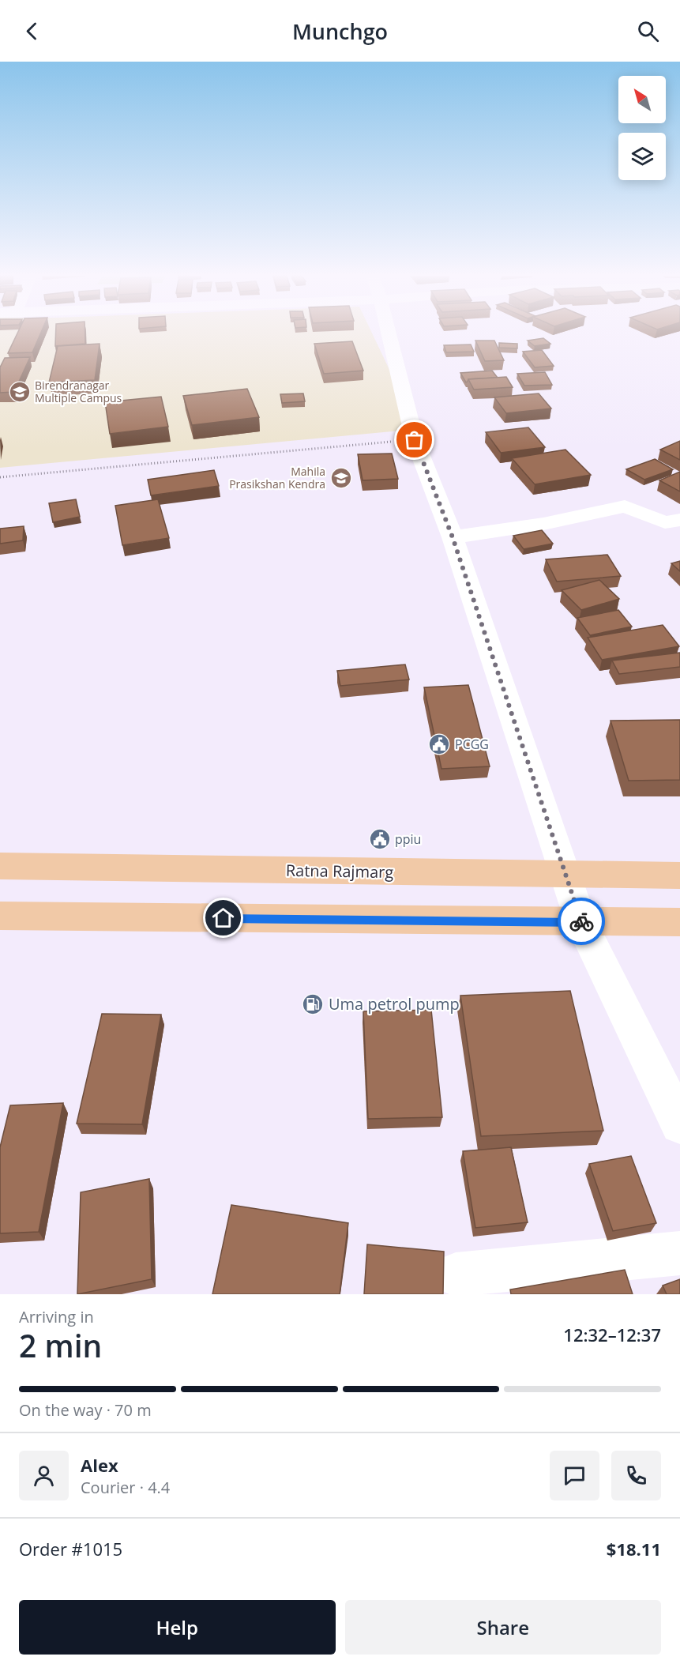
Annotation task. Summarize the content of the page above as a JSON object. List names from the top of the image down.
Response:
{
  "streets": {
    "main road": ["Ratna Rajmarg"]
  },
  "places": {
    "school or university": ["Birendranagar Multiple Campus", "Mahila Prasikshan Kendra"],
    "public building": ["PCGG", "ppiu"],
    "fuel station": ["Uma petrol pump"]
  },
  "north": "top left",
  "page": {
    "header": "Munchgo",
    "heading": ["2 min", "Arriving in", "12:32–12:37"],
    "panel": [
      "Alex",
      "Courier · 4.4",
      "Order #1015",
      "$18.11"
    ],
    "bar": "On the way · 70 m",
    "buttons": ["Help", "Share"]
  }
}
